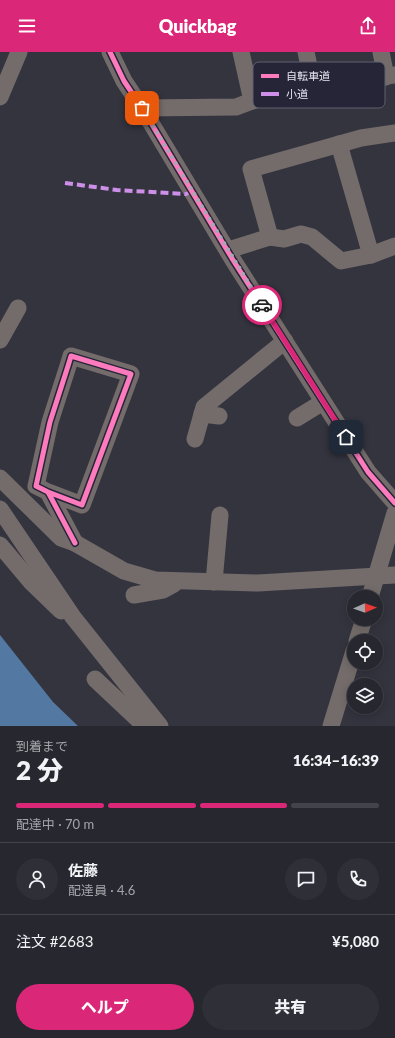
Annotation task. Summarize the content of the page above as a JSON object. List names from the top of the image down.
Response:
{
  "legend": ["自転車道", "小道"],
  "north": "right",
  "page": {
    "header": "Quickbag",
    "heading": ["2 分", "到着まで", "16:34–16:39"],
    "panel": [
      "佐藤",
      "配達員 · 4.6",
      "注文 #2683",
      "¥5,080"
    ],
    "bar": "配達中 · 70 m",
    "buttons": ["ヘルプ", "共有"]
  }
}
